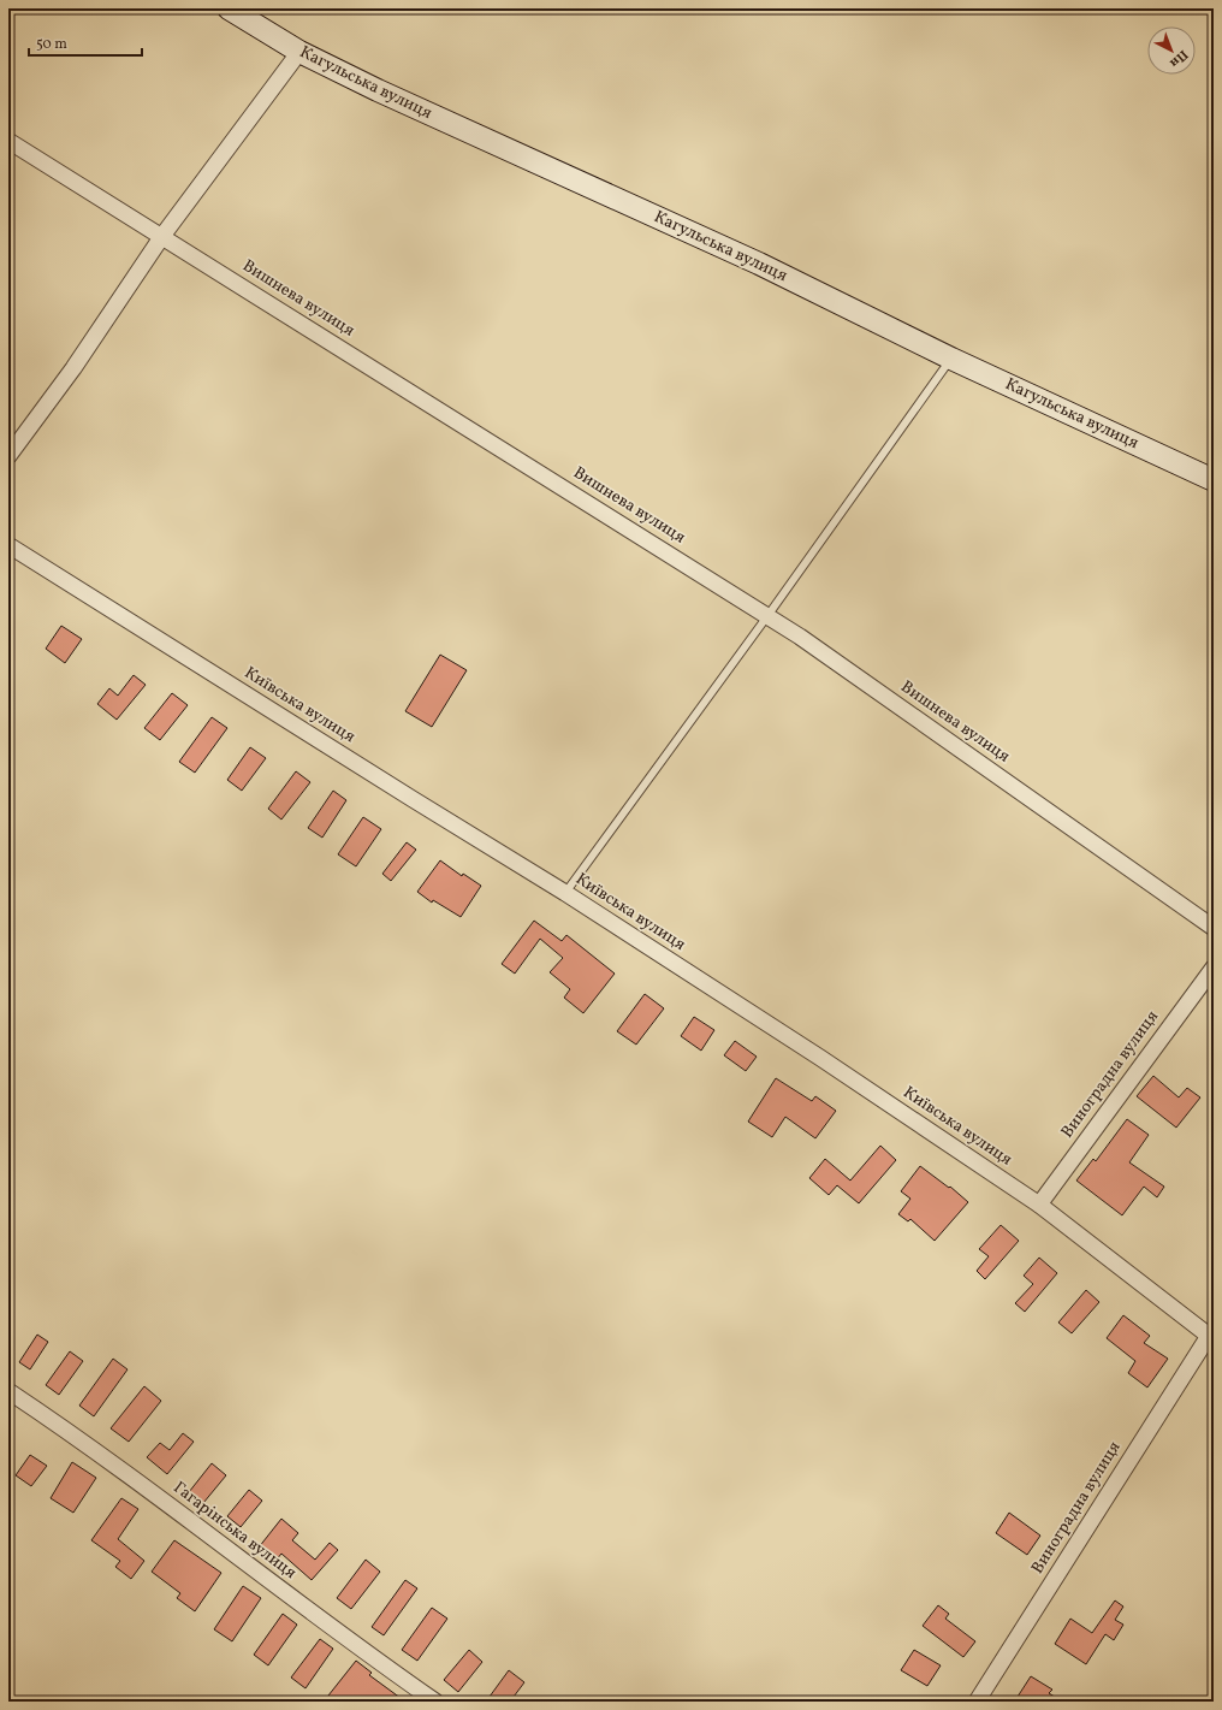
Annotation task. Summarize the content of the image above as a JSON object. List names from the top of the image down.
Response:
{
  "streets": {
    "street": [
      "Кагульська вулиця",
      "Вишнева вулиця",
      "Київська вулиця",
      "Виноградна вулиця",
      "Гагарінська вулиця"
    ]
  },
  "crossings": [
    ["Київська вулиця", "Виноградна вулиця"]
  ],
  "scale_bar": "50 m",
  "north": "bottom right"
}
